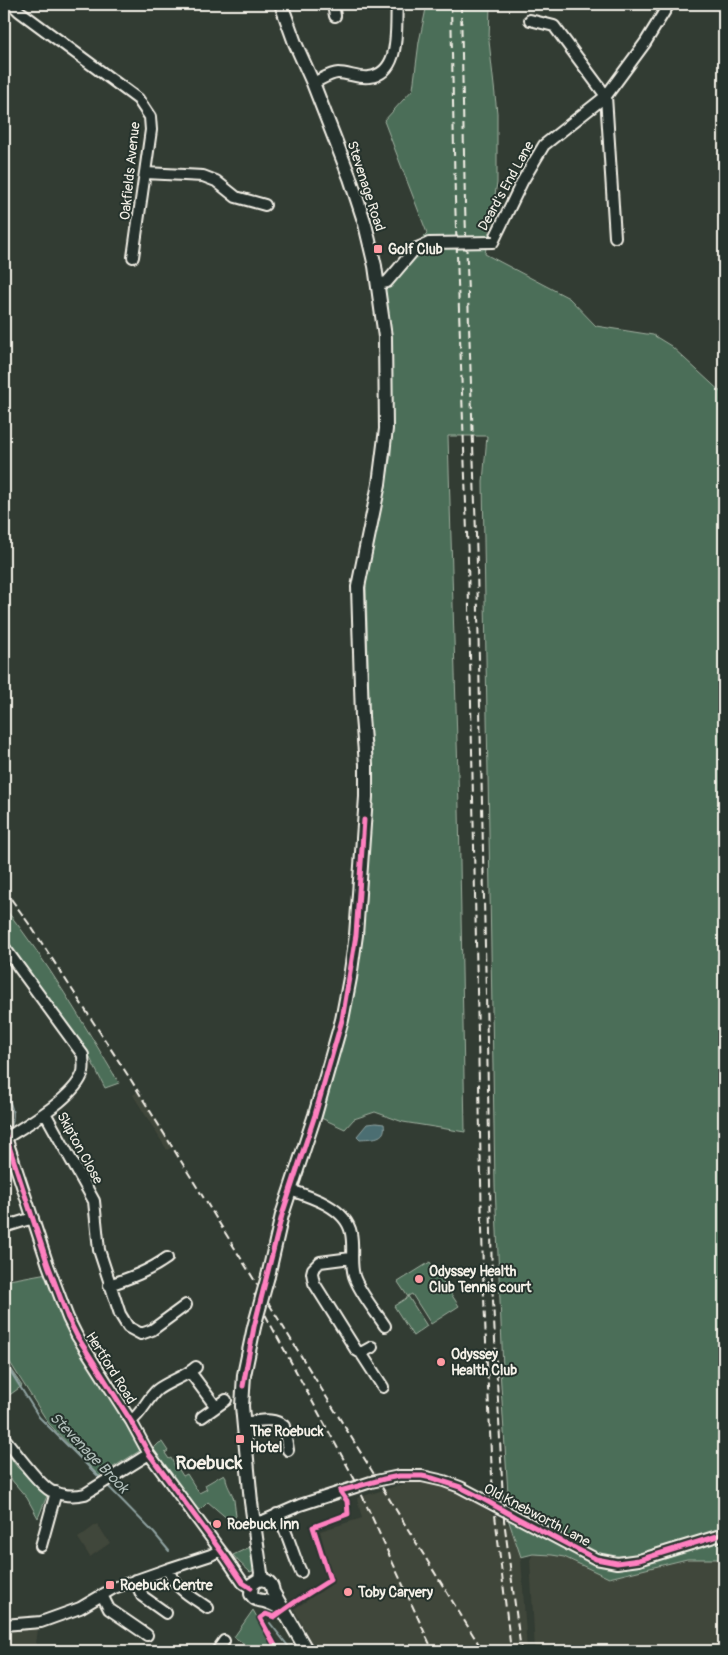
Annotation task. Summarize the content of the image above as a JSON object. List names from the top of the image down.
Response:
{
  "streets": {
    "main road": ["Stevenage Road"],
    "street": [
      "Oakfields Avenue",
      "Deard's End Lane",
      "Skipton Close",
      "Hertford Road",
      "Old Knebworth Lane"
    ]
  },
  "crossings": [
    ["Stevenage Road", "Deard's End Lane"],
    ["Stevenage Road", "Hertford Road"],
    ["Stevenage Road", "Old Knebworth Lane"]
  ],
  "districts": ["Roebuck"],
  "water": ["Stevenage Brook"],
  "places": {
    "transit": ["Golf Club", "The Roebuck Hotel", "Roebuck Centre"],
    "other": [
      "Odyssey Health Club Tennis court",
      "Odyssey Health Club",
      "Roebuck Inn",
      "Toby Carvery"
    ]
  }
}
